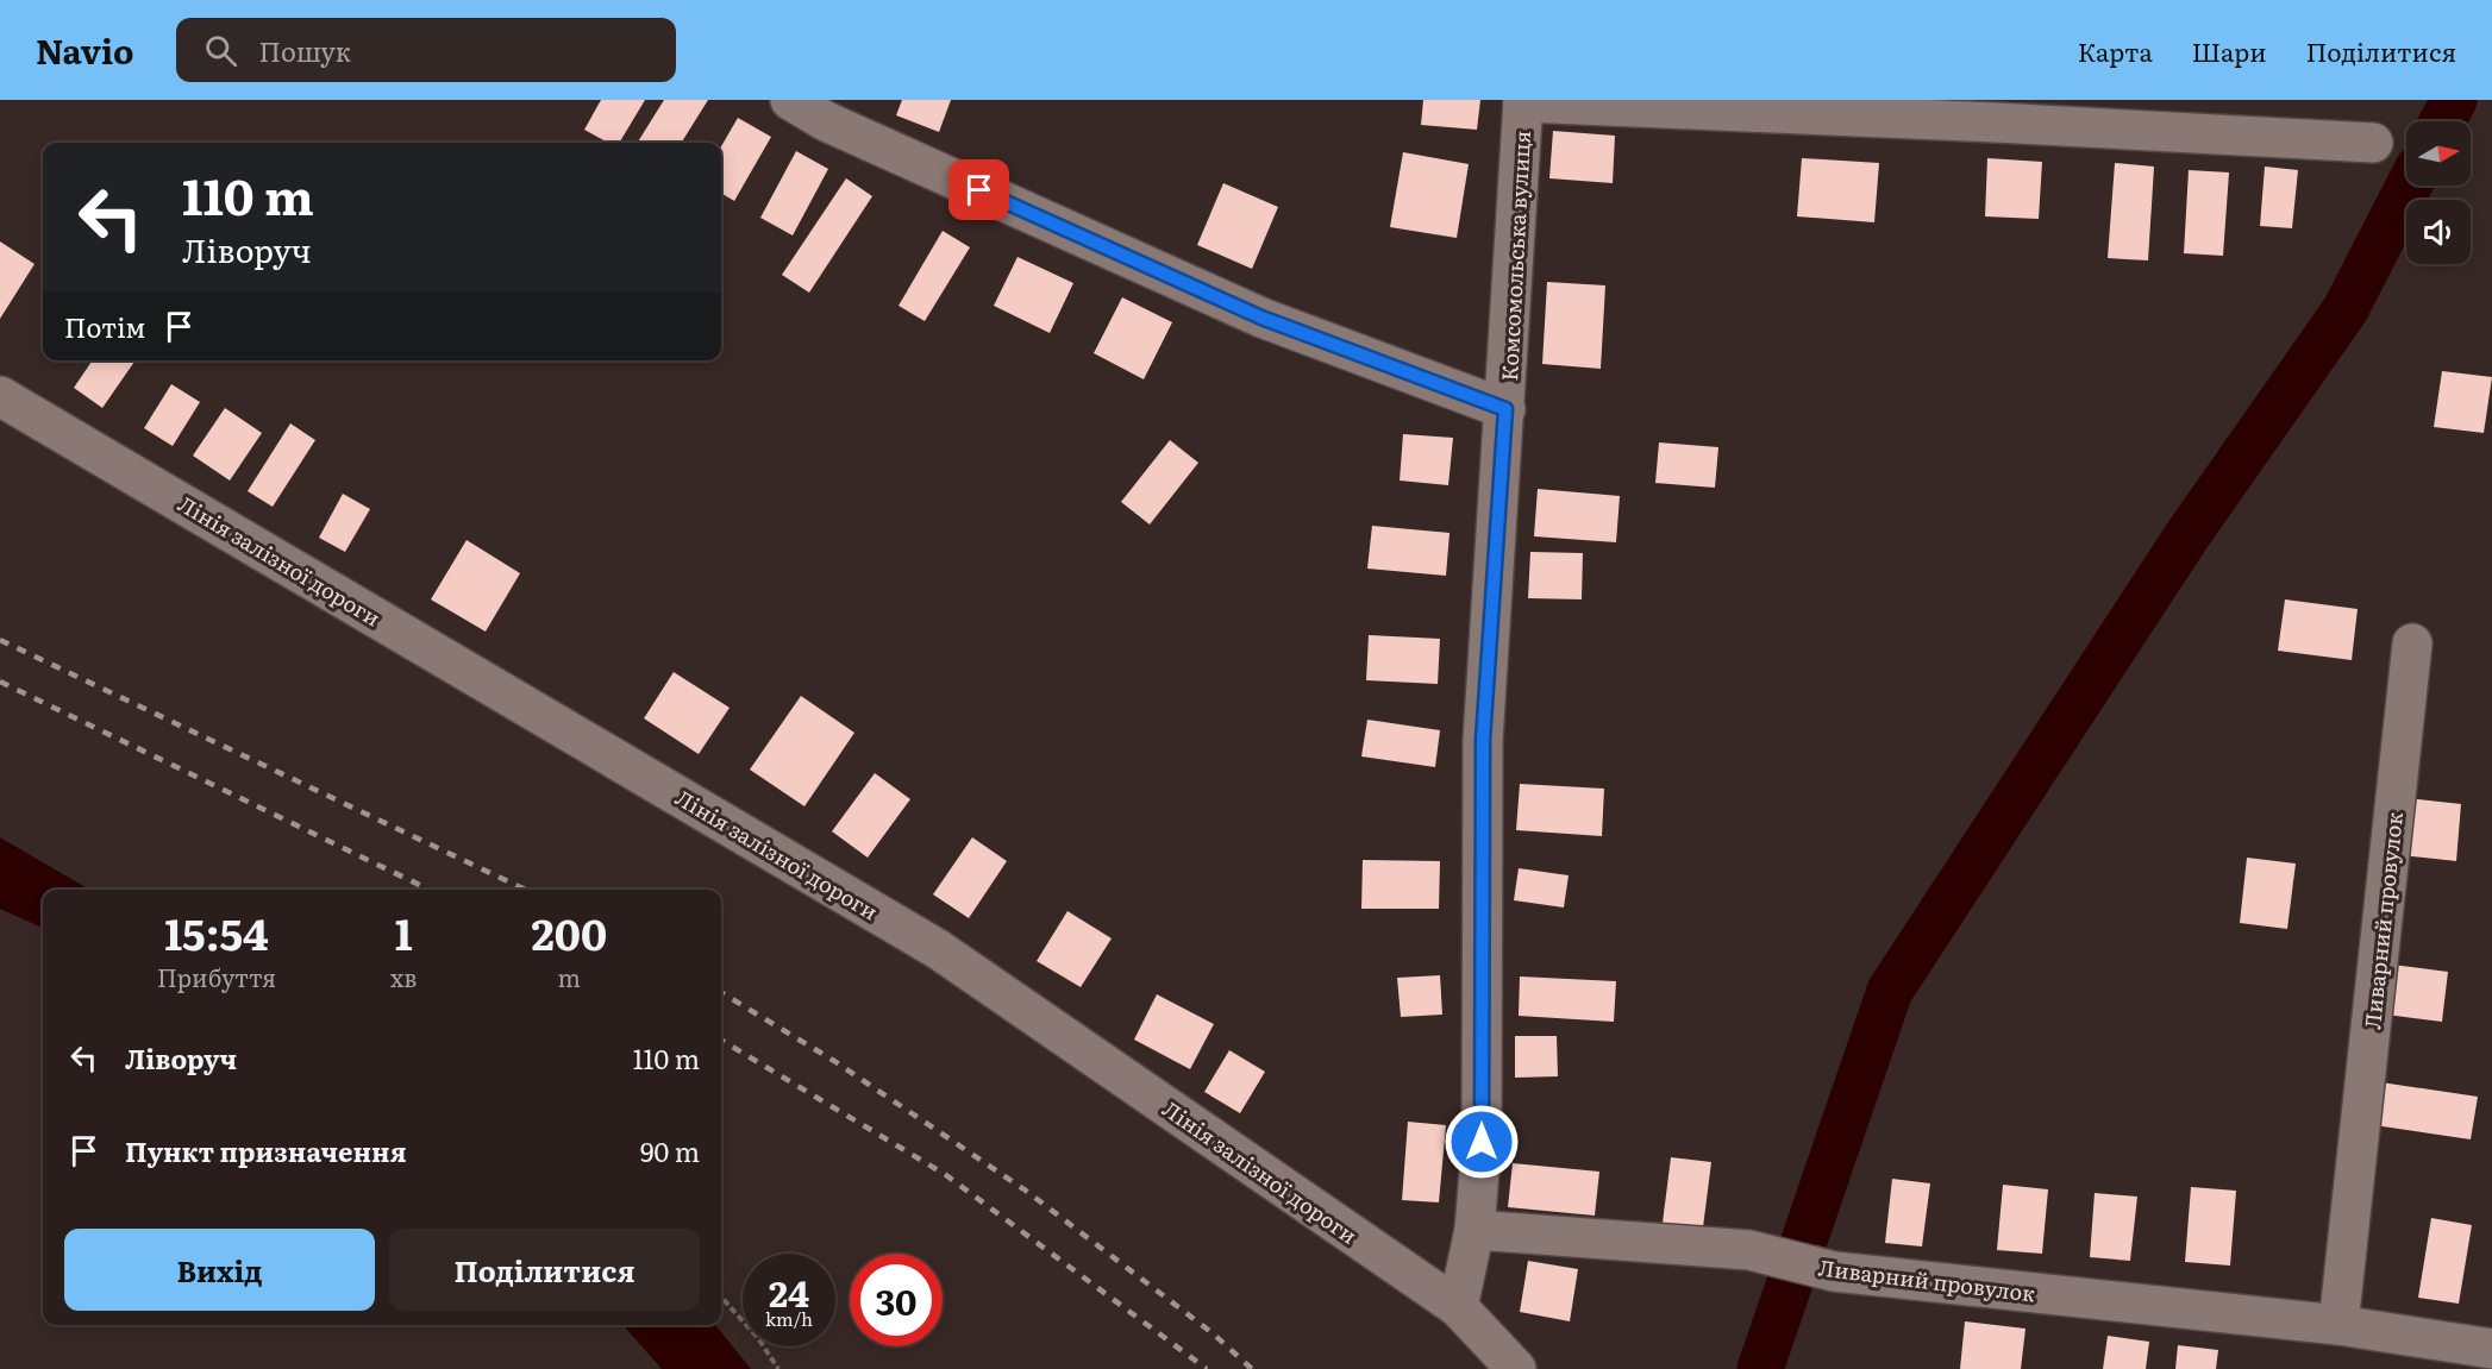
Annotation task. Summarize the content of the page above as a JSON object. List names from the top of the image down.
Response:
{
  "streets": {
    "street": ["Комсомольська вулиця", "Лінія залізної дороги", "Ливарний провулок"]
  },
  "crossings": [
    ["Комсомольська вулиця", "Лінія залізної дороги"],
    ["Комсомольська вулиця", "Ливарний провулок"]
  ],
  "north": "right",
  "page": {
    "header": "Navio",
    "search": "Пошук",
    "nav": ["Карта", "Шари", "Поділитися"],
    "turn": ["110 m", "Ліворуч"],
    "then": "Потім",
    "eta": [
      "15:54",
      "Прибуття",
      "1",
      "хв",
      "200",
      "m"
    ],
    "list": [
      {
        "name": "Ліворуч",
        "value": "110 m"
      },
      {
        "name": "Пункт призначення",
        "value": "90 m"
      }
    ],
    "buttons": ["Вихід", "Поділитися"],
    "speed": "24 km/h",
    "limit": "30"
  }
}
